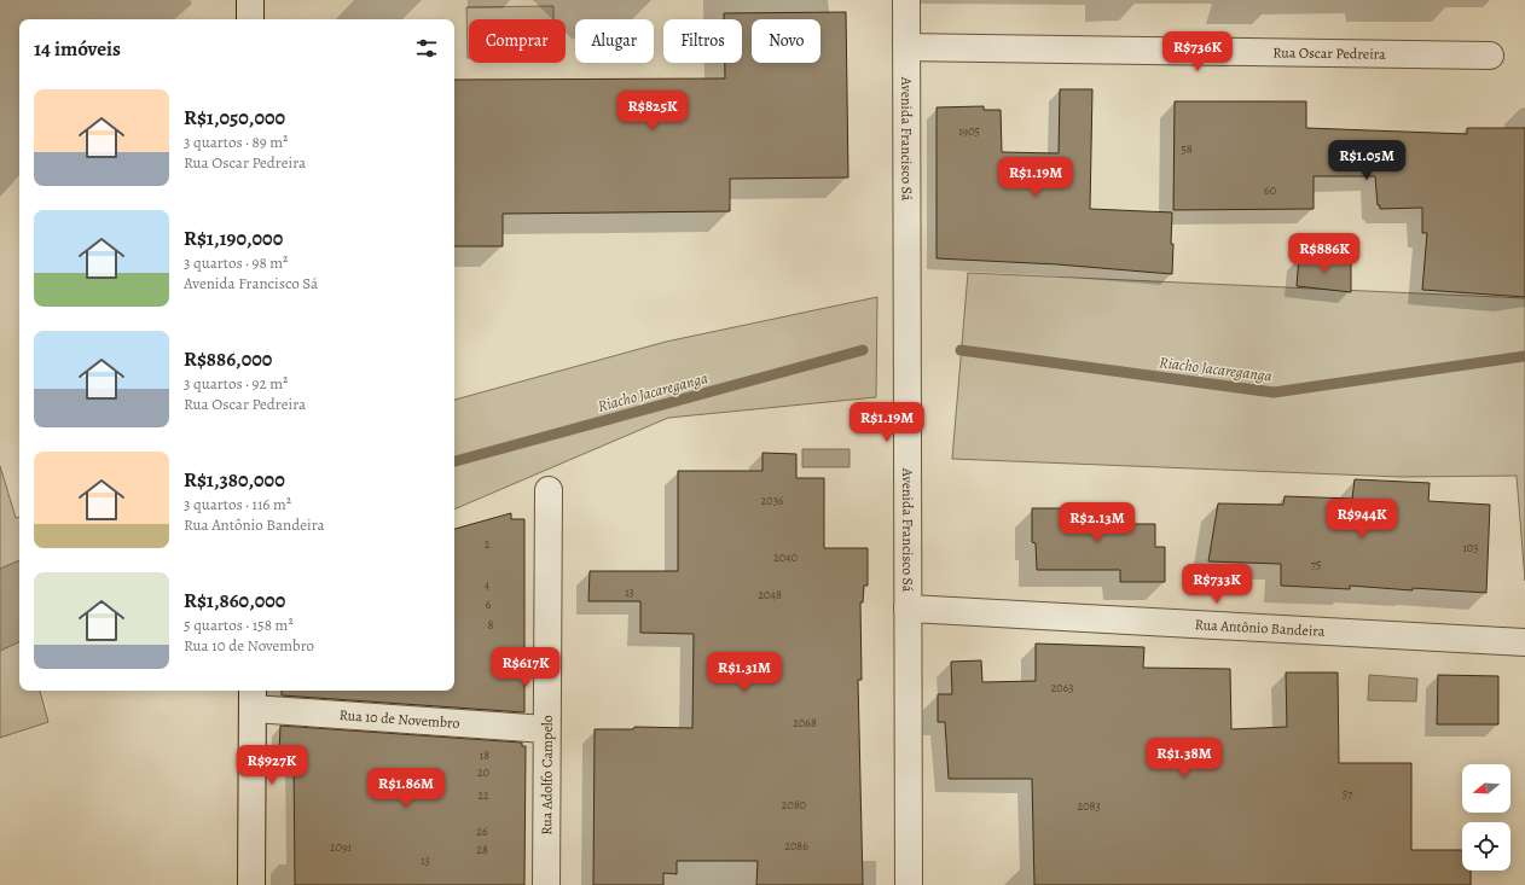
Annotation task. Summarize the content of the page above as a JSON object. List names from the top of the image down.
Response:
{
  "streets": {
    "street": [
      "Rua Oscar Pedreira",
      "Avenida Francisco Sá",
      "Rua Antônio Bandeira",
      "Rua 10 de Novembro",
      "Rua Adolfo Campelo"
    ]
  },
  "crossings": [
    ["Rua Oscar Pedreira", "Avenida Francisco Sá"],
    ["Avenida Francisco Sá", "Rua Antônio Bandeira"],
    ["Rua 10 de Novembro", "Rua Adolfo Campelo"]
  ],
  "water": ["Riacho Jacareganga"],
  "house_numbers": [
    "1905",
    "58",
    "60",
    "2036",
    "2",
    "103",
    "2040",
    "75",
    "4",
    "13",
    "2048",
    "6",
    "8",
    "2063",
    "2068",
    "18",
    "20",
    "57",
    "22",
    "2080",
    "2083",
    "26",
    "2086",
    "2091",
    "28",
    "13"
  ],
  "north": "left",
  "page": {
    "chip": [
      "Comprar",
      "Alugar",
      "Filtros",
      "Novo"
    ],
    "heading": "14 imóveis",
    "price": [
      "R$736K",
      "R$825K",
      "R$1.05M",
      "R$1.19M",
      "R$886K",
      "R$1.19M",
      "R$944K",
      "R$2.13M",
      "R$733K",
      "R$617K",
      "R$1.31M",
      "R$1.38M",
      "R$927K",
      "R$1.86M"
    ],
    "list": [
      {
        "name": "R$1,050,000",
        "note": "3 quartos · 89 m² · Rua Oscar Pedreira"
      },
      {
        "name": "R$1,190,000",
        "note": "3 quartos · 98 m² · Avenida Francisco Sá"
      },
      {
        "name": "R$886,000",
        "note": "3 quartos · 92 m² · Rua Oscar Pedreira"
      },
      {
        "name": "R$1,380,000",
        "note": "3 quartos · 116 m² · Rua Antônio Bandeira"
      },
      {
        "name": "R$1,860,000",
        "note": "5 quartos · 158 m² · Rua 10 de Novembro"
      }
    ]
  }
}
